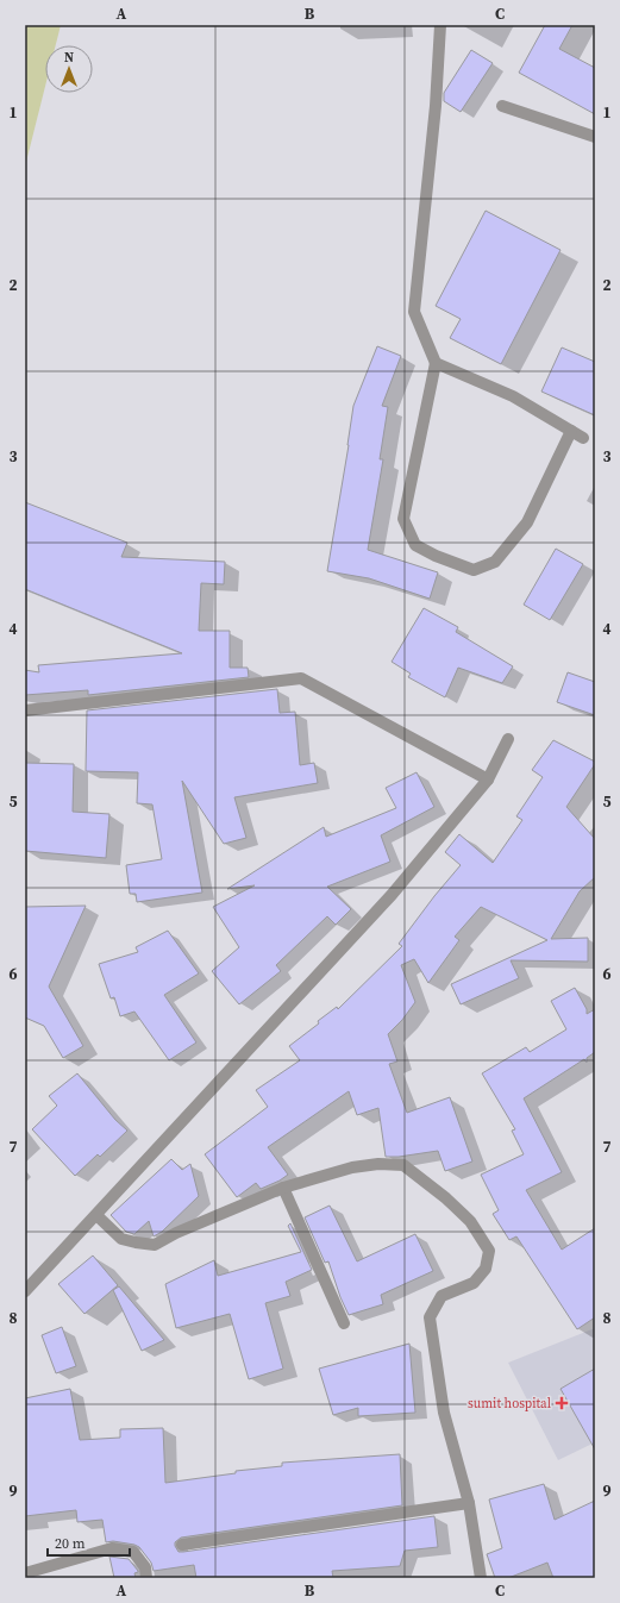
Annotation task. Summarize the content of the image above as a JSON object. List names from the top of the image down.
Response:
{
  "places": {
    "health": ["sumit hospital"]
  },
  "scale_bar": "20 m",
  "north": "top",
  "grid": {
    "columns": ["A", "B", "C"],
    "rows": [
      "1",
      "2",
      "3",
      "4",
      "5",
      "6",
      "7",
      "8",
      "9"
    ]
  }
}
